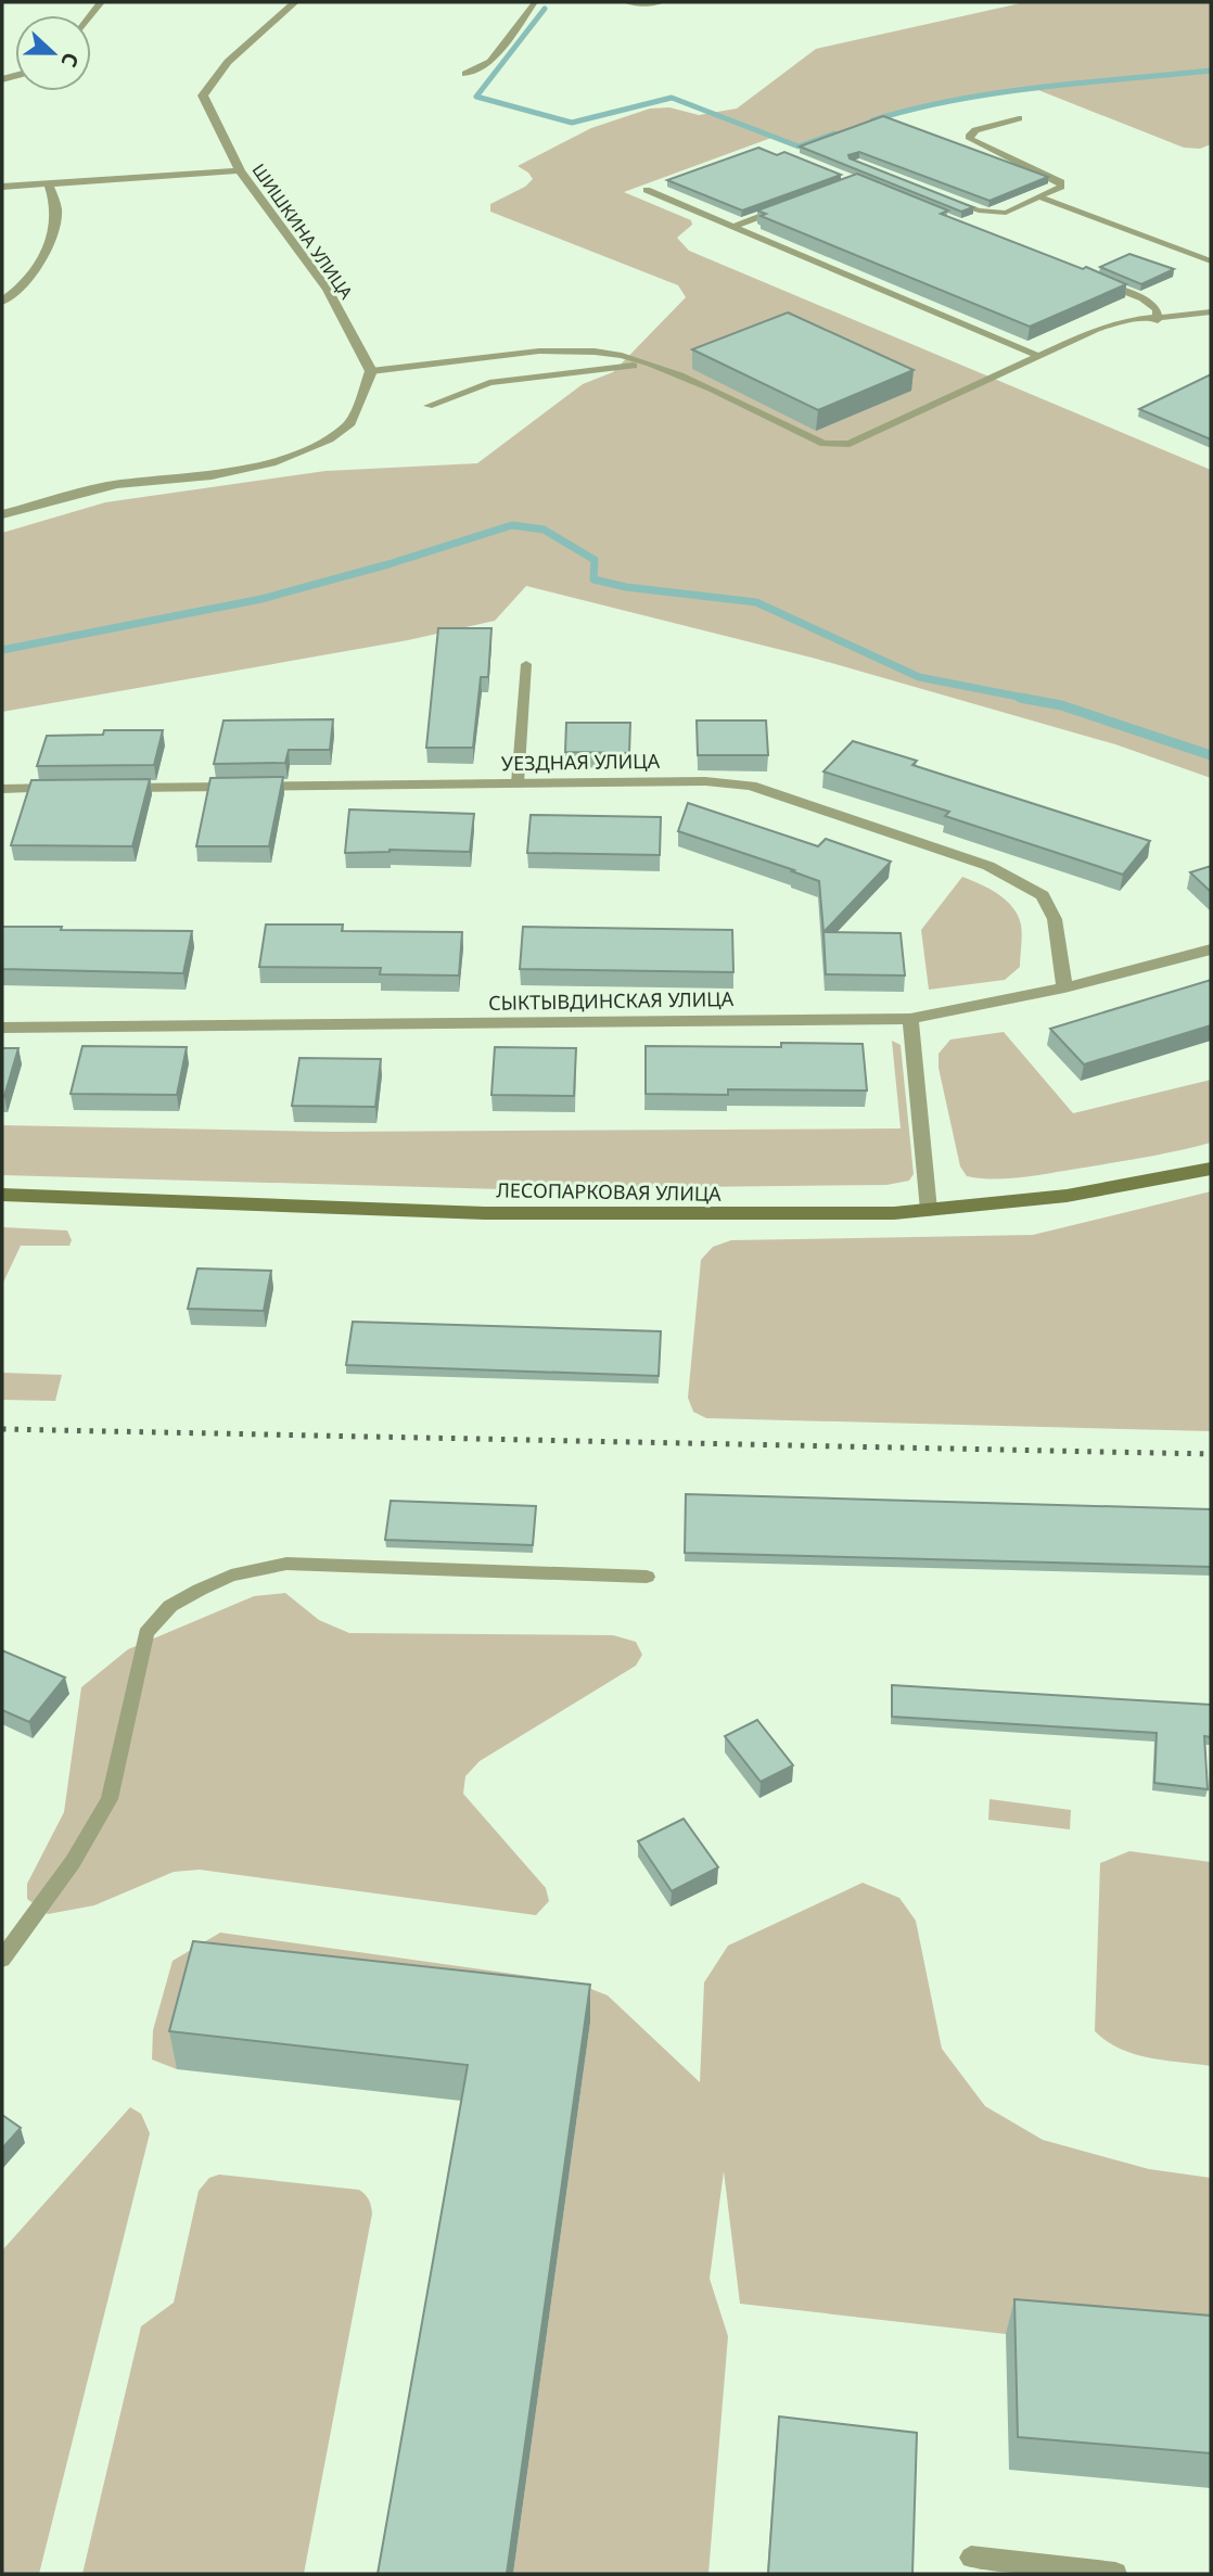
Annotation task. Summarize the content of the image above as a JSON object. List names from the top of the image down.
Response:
{
  "streets": {
    "street": [
      "ШИШКИНА УЛИЦА",
      "УЕЗДНАЯ УЛИЦА",
      "СЫКТЫВДИНСКАЯ УЛИЦА",
      "ЛЕСОПАРКОВАЯ УЛИЦА"
    ]
  },
  "crossings": [
    ["УЕЗДНАЯ УЛИЦА", "СЫКТЫВДИНСКАЯ УЛИЦА"]
  ],
  "north": "right"
}
